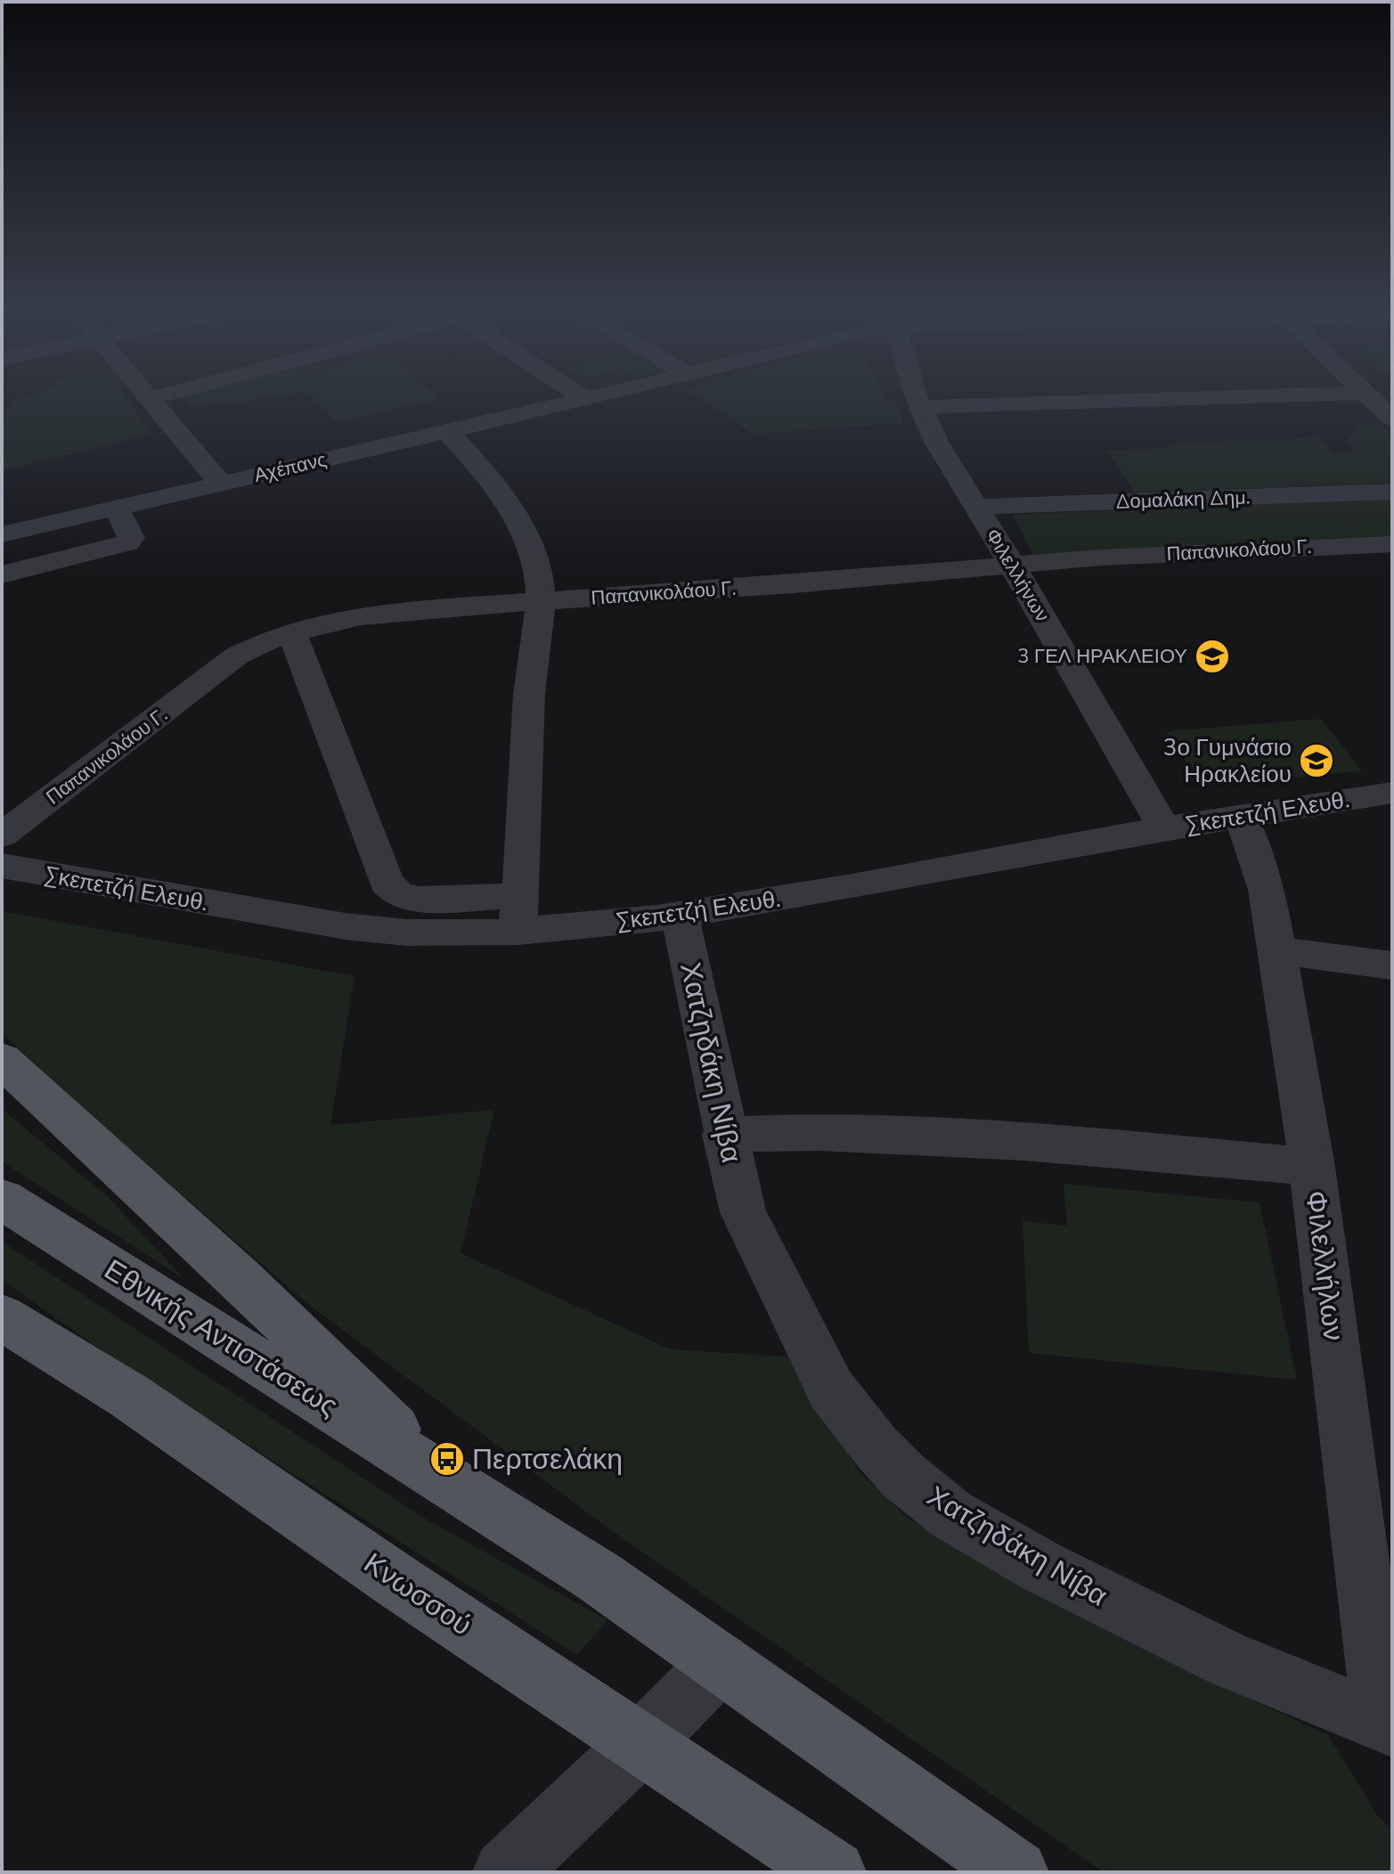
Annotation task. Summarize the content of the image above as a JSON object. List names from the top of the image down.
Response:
{
  "streets": {
    "main road": ["Εθνικής Αντιστάσεως", "Κνωσσού"],
    "street": [
      "Αχέπανς",
      "Δομαλάκη Δημ.",
      "Παπανικολάου Γ.",
      "Φιλελλήνων",
      "Σκεπετζή Ελευθ.",
      "Χατζηδάκη Νίβα",
      "Φιλελλήλων"
    ]
  },
  "crossings": [
    ["Δομαλάκη Δημ.", "Φιλελλήνων"],
    ["Παπανικολάου Γ.", "Φιλελλήνων"],
    ["Φιλελλήνων", "Σκεπετζή Ελευθ."],
    ["Σκεπετζή Ελευθ.", "Χατζηδάκη Νίβα"],
    ["Σκεπετζή Ελευθ.", "Φιλελλήλων"],
    ["Χατζηδάκη Νίβα", "Φιλελλήλων"]
  ],
  "places": {
    "school or university": ["3 ΓΕΛ ΗΡΑΚΛΕΙΟΥ", "3ο Γυμνάσιο Ηρακλείου"],
    "bus stop": ["Περτσελάκη"]
  }
}
